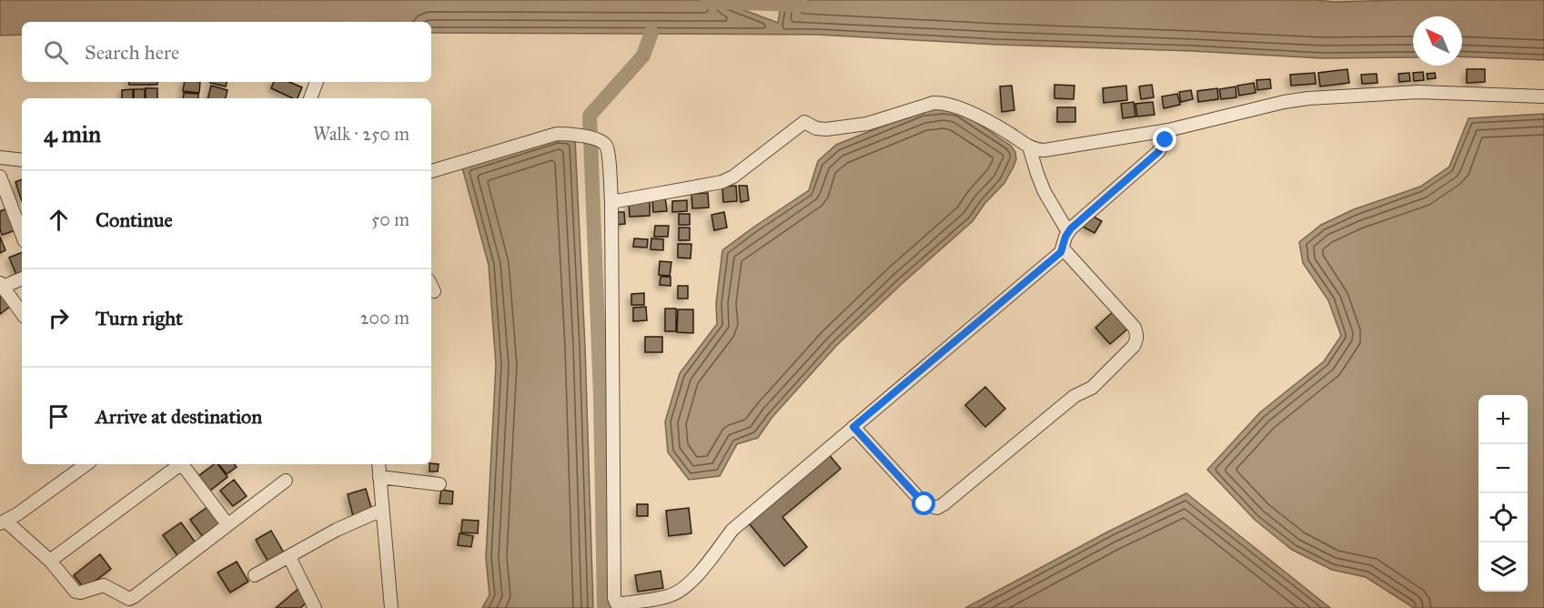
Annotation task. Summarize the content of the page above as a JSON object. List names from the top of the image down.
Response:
{
  "north": "top left",
  "page": {
    "search": "Search here",
    "heading": ["4 min", "Walk · 250 m"],
    "list": [
      ["Continue", "50 m"],
      ["Turn right", "200 m"],
      "Arrive at destination"
    ],
    "map_buttons": ["+", "−"]
  }
}
